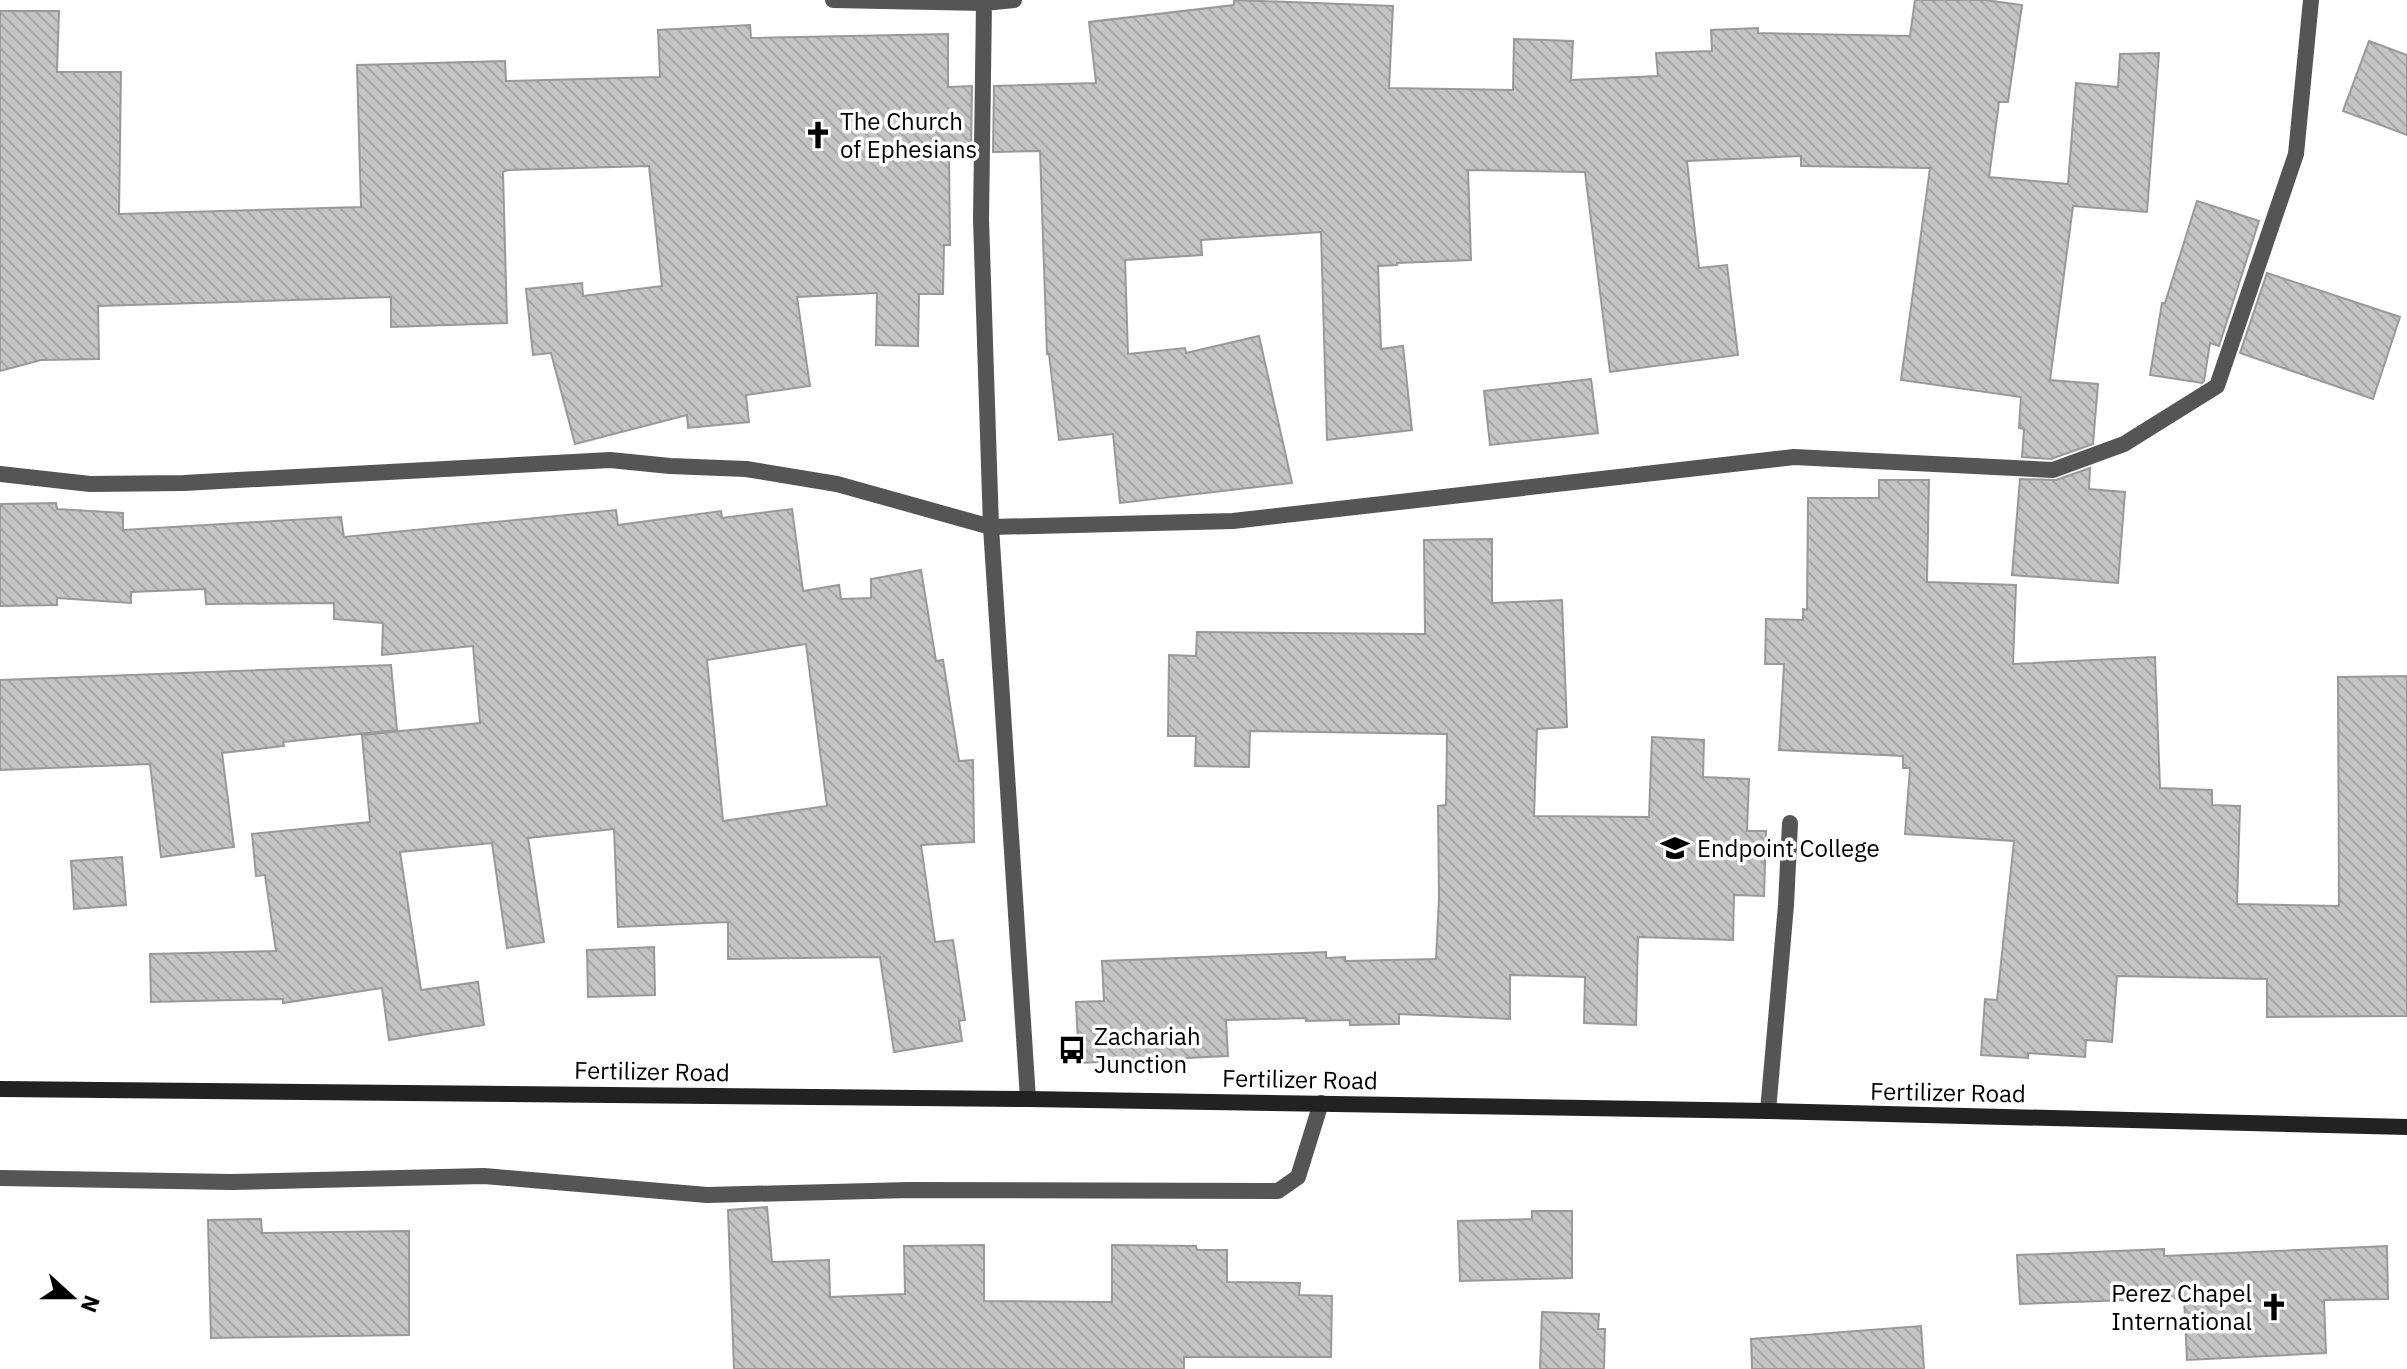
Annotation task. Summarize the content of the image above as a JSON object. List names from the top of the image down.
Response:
{
  "streets": {
    "street": ["Fertilizer Road"]
  },
  "places": {
    "church": ["The Church of Ephesians", "Perez Chapel International"],
    "school or university": ["Endpoint College"],
    "bus stop": ["Zachariah Junction"]
  },
  "north": "right"
}
